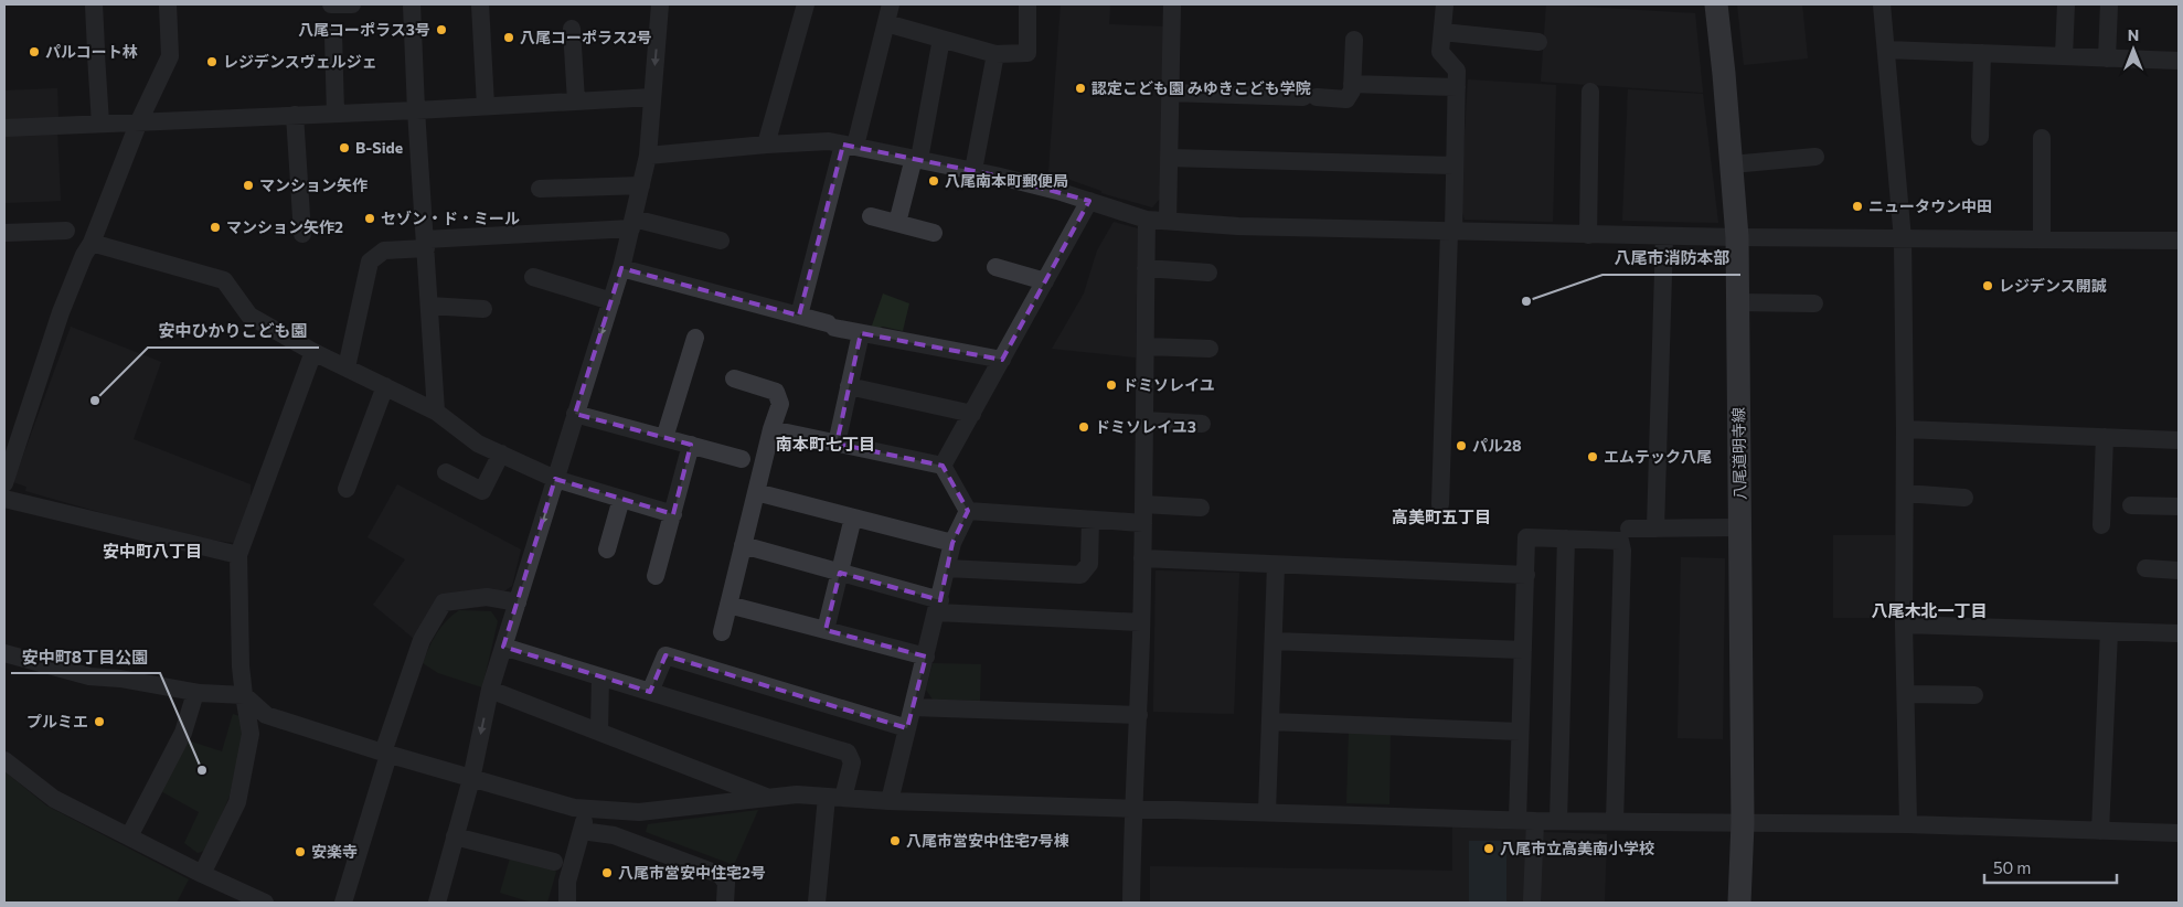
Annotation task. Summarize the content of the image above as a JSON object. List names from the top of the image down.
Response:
{
  "streets": {
    "main road": ["八尾道明寺線"]
  },
  "districts": [
    "南本町七丁目",
    "高美町五丁目",
    "安中町八丁目",
    "八尾木北一丁目"
  ],
  "places": [
    "八尾コーポラス3号",
    "八尾コーポラス2号",
    "パルコート林",
    "レジデンスヴェルジェ",
    "認定こども園 みゆきこども学院",
    "B-Side",
    "八尾南本町郵便局",
    "マンション矢作",
    "ニュータウン中田",
    "セゾン・ド・ミール",
    "マンション矢作2",
    "レジデンス開誠",
    "八尾市消防本部",
    "ドミソレイユ",
    "安中ひかりこども園",
    "ドミソレイユ3",
    "パル28",
    "エムテック八尾",
    "プルミエ",
    "安中町8丁目公園",
    "八尾市営安中住宅7号棟",
    "八尾市立高美南小学校",
    "安楽寺",
    "八尾市営安中住宅2号"
  ],
  "scale_bar": "50 m",
  "north": "top"
}
